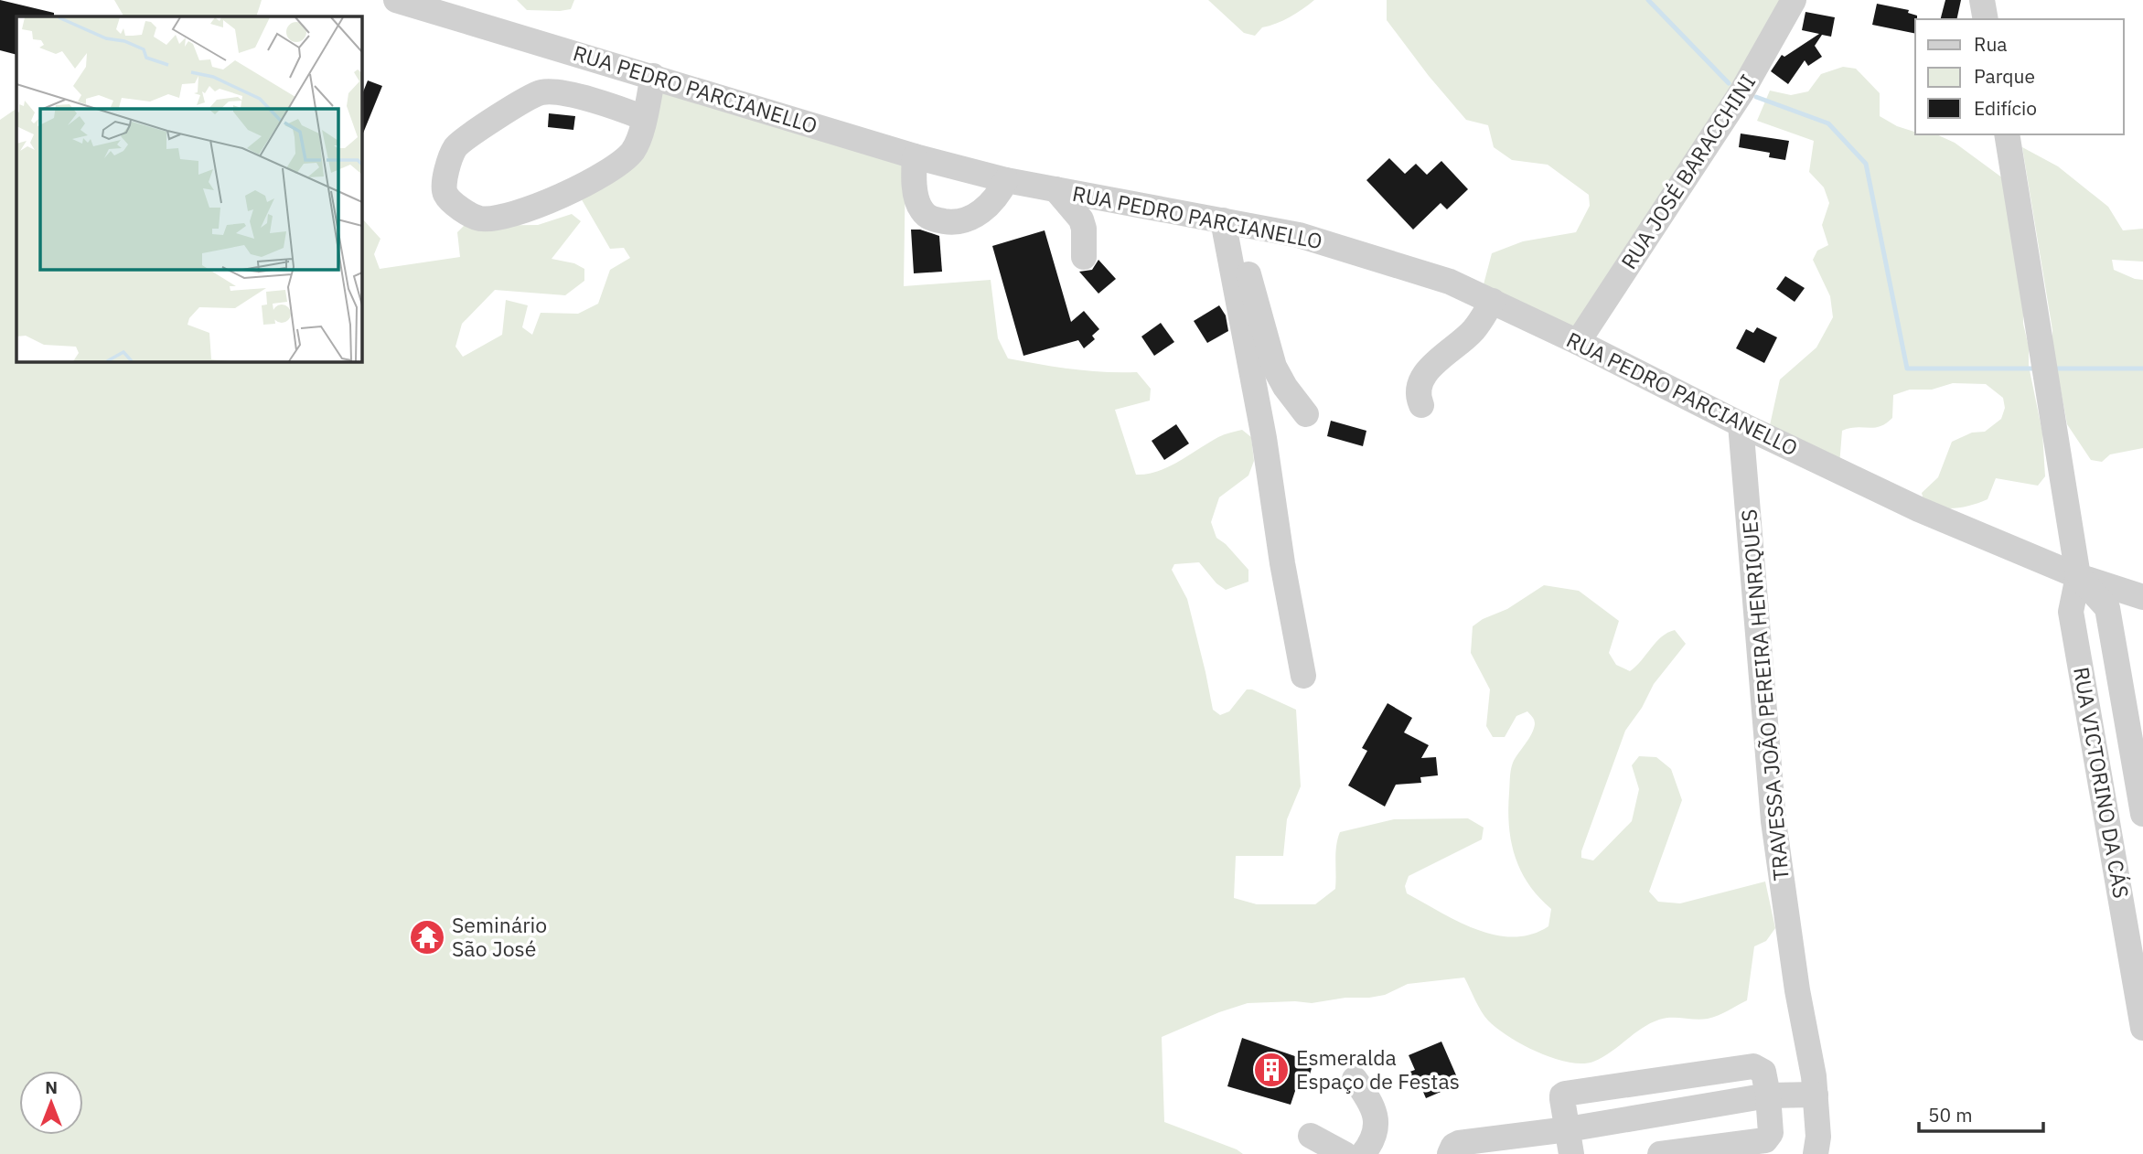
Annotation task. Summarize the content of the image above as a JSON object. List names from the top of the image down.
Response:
{
  "streets": {
    "street": [
      "RUA PEDRO PARCIANELLO",
      "RUA JOSÉ BARACCHINI",
      "TRAVESSA JOÃO PEREIRA HENRIQUES",
      "RUA VICTORINO DA CÁS"
    ]
  },
  "crossings": [
    ["RUA PEDRO PARCIANELLO", "RUA JOSÉ BARACCHINI"],
    ["RUA PEDRO PARCIANELLO", "TRAVESSA JOÃO PEREIRA HENRIQUES"],
    ["RUA PEDRO PARCIANELLO", "RUA VICTORINO DA CÁS"]
  ],
  "places": {
    "temple": ["Seminário São José"],
    "building": ["Esmeralda Espaço de Festas"]
  },
  "legend": ["Rua", "Parque", "Edifício"],
  "scale_bar": "50 m",
  "north": "top"
}
